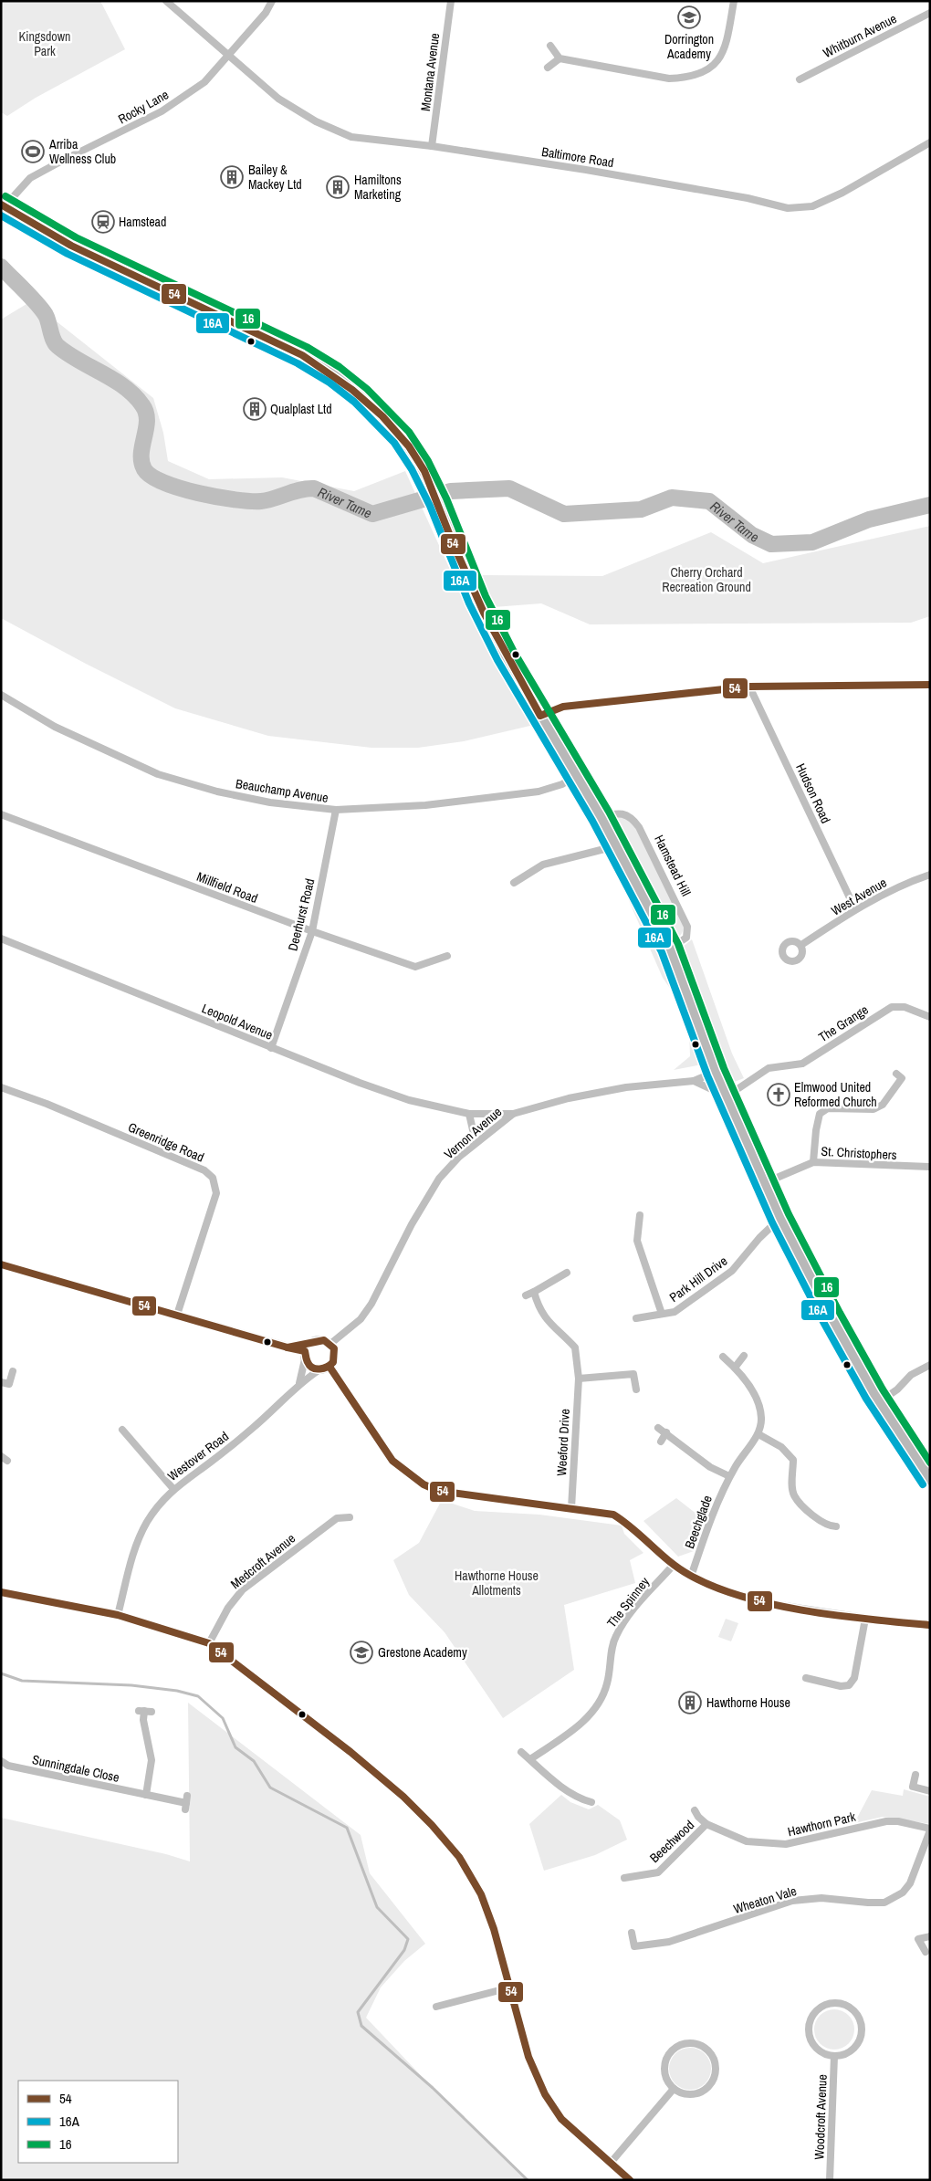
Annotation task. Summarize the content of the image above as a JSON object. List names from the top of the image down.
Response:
{
  "streets": {
    "street": [
      "Whitburn Avenue",
      "Montana Avenue",
      "Rocky Lane",
      "Baltimore Road",
      "Beauchamp Avenue",
      "Hudson Road",
      "Hamstead Hill",
      "Millfield Road",
      "West Avenue",
      "Deerhurst Road",
      "Leopold Avenue",
      "The Grange",
      "Vernon Avenue",
      "Greenridge Road",
      "St. Christophers",
      "Park Hill Drive",
      "Weeford Drive",
      "Westover Road",
      "Beechglade",
      "Medcroft Avenue",
      "The Spinney",
      "Sunningdale Close",
      "Hawthorn Park",
      "Beechwood",
      "Wheaton Vale",
      "Woodcroft Avenue"
    ]
  },
  "crossings": [
    ["Montana Avenue", "Baltimore Road"],
    ["Rocky Lane", "Baltimore Road"],
    ["Beauchamp Avenue", "Deerhurst Road"],
    ["Hudson Road", "West Avenue"],
    ["Millfield Road", "Deerhurst Road"],
    ["Deerhurst Road", "Leopold Avenue"],
    ["Leopold Avenue", "Vernon Avenue"],
    ["Vernon Avenue", "Westover Road"],
    ["Hawthorn Park", "Beechwood"],
    ["Hawthorn Park", "Wheaton Vale"]
  ],
  "water": ["River Tame"],
  "parks": ["Kingsdown Park", "Cherry Orchard Recreation Ground", "Hawthorne House Allotments"],
  "places": {
    "school or university": ["Dorrington Academy", "Grestone Academy"],
    "sports": ["Arriba Wellness Club"],
    "building": [
      "Bailey & Mackey Ltd",
      "Hamiltons Marketing",
      "Qualplast Ltd",
      "Hawthorne House"
    ],
    "station": ["Hamstead"],
    "church": ["Elmwood United Reformed Church"]
  },
  "lines": ["transit line 16", "transit line 54", "transit line 16A"],
  "legend": ["54", "16A", "16"]
}
